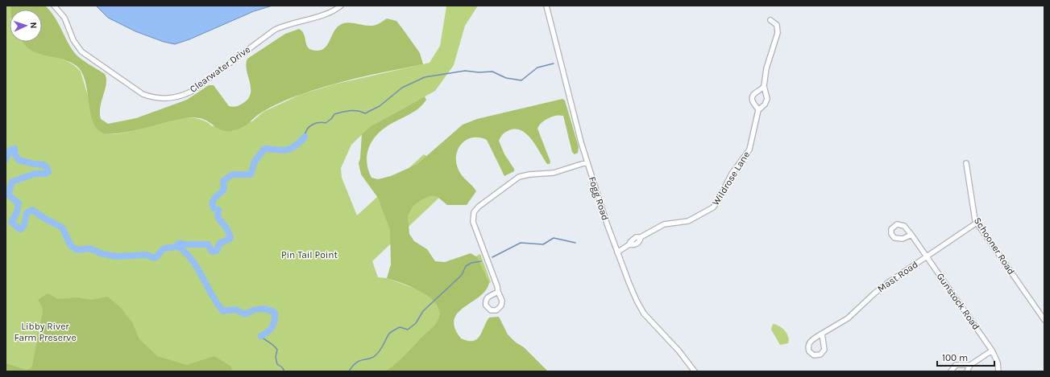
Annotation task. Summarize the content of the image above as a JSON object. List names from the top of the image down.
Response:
{
  "streets": {
    "street": [
      "Clearwater Drive",
      "Wildrose Lane",
      "Fogg Road",
      "Schooner Road",
      "Mast Road",
      "Gunstock Road"
    ]
  },
  "crossings": [
    ["Wildrose Lane", "Fogg Road"],
    ["Schooner Road", "Mast Road"],
    ["Mast Road", "Gunstock Road"]
  ],
  "parks": ["Pin Tail Point", "Libby River Farm Preserve"],
  "scale_bar": "100 m",
  "north": "right"
}
